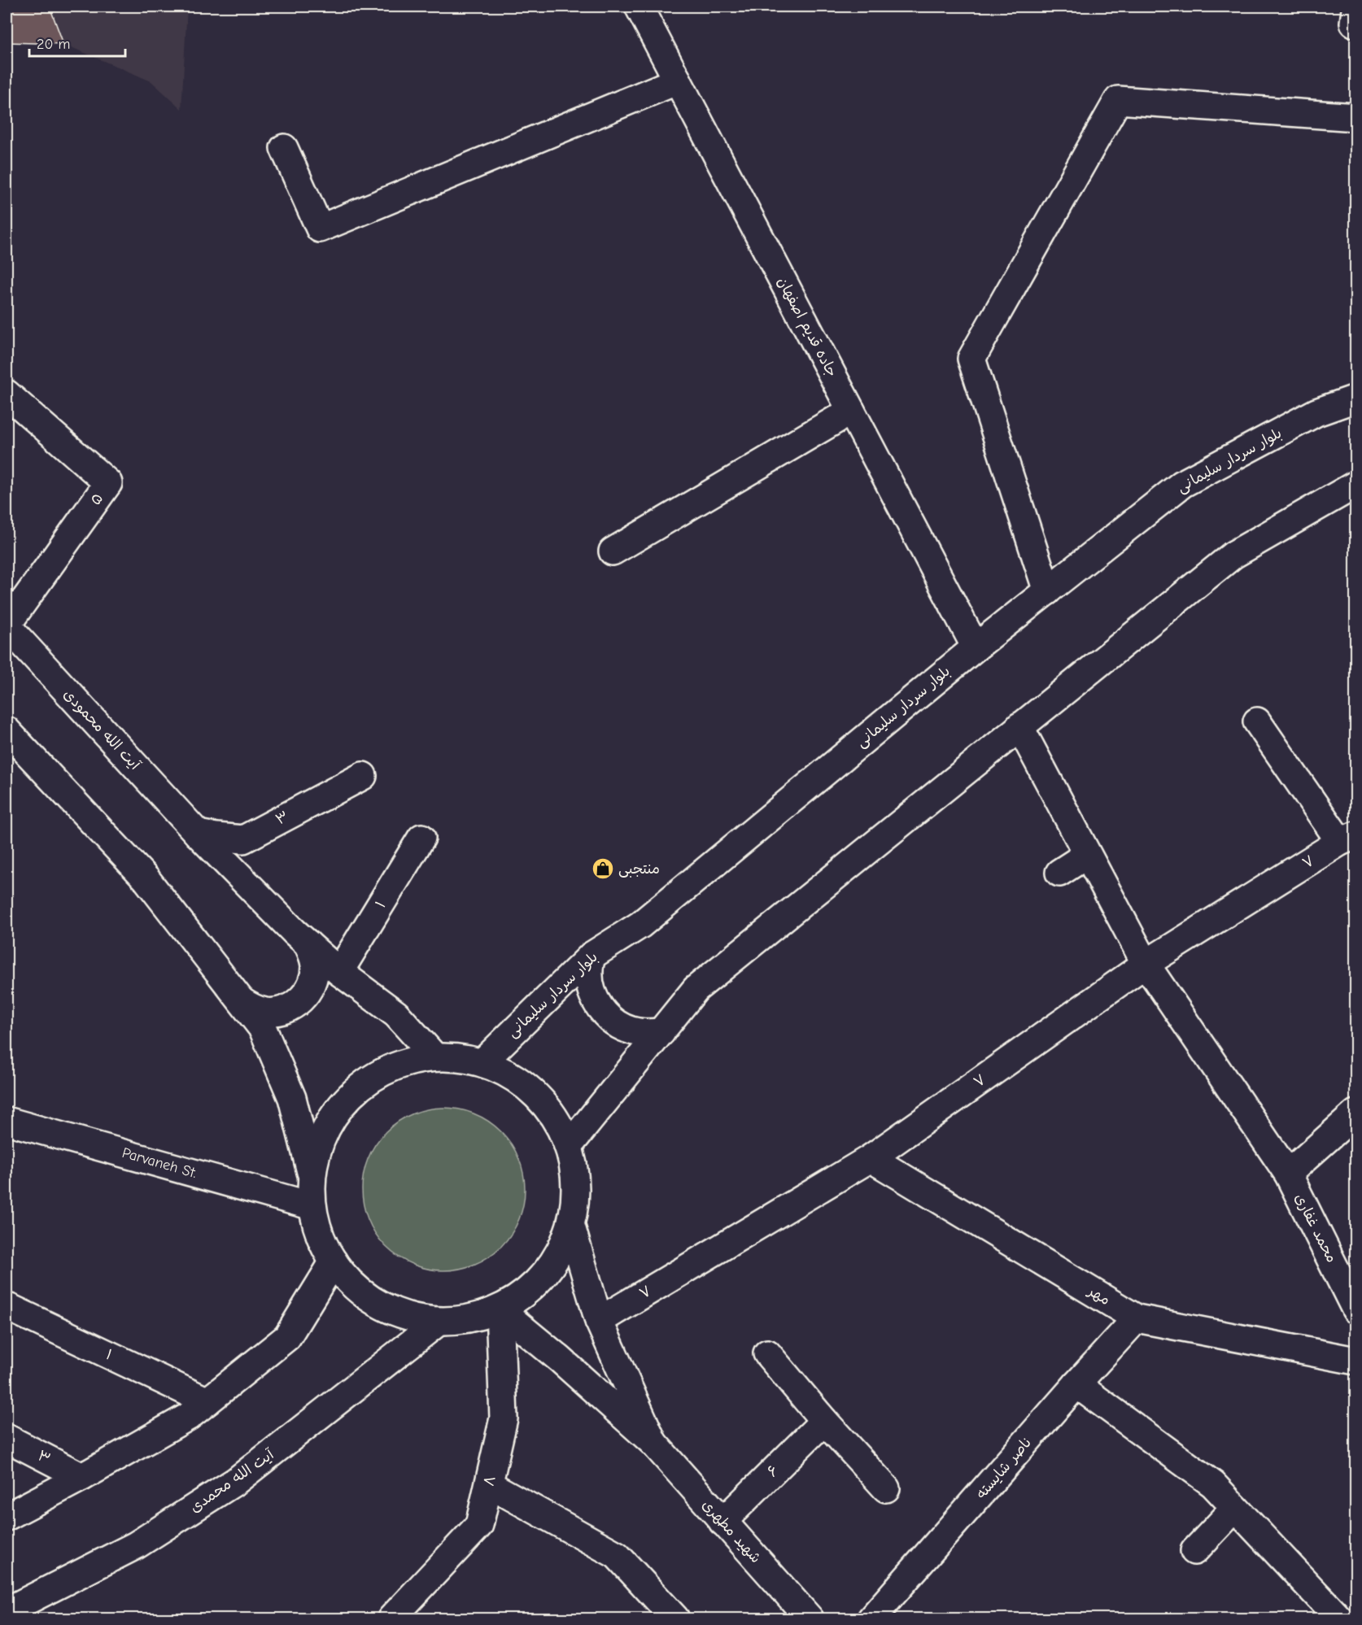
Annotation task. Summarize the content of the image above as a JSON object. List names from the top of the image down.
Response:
{
  "streets": {
    "main road": [
      "جاده قدیم اصفهان",
      "بلوار سردار سلیمانی",
      "۵",
      "آیت الله محمودی",
      "۳",
      "۷",
      "۱",
      "Parvaneh St.",
      "محمد غفاری",
      "مهر",
      "ناصر شایسته",
      "۶",
      "آیت الله محمدی",
      "۸",
      "شهید مطهری"
    ]
  },
  "crossings": [
    ["جاده قدیم اصفهان", "بلوار سردار سلیمانی"],
    ["۵", "آیت الله محمودی"],
    ["آیت الله محمودی", "۳"],
    ["آیت الله محمودی", "۱"],
    ["۷", "محمد غفاری"],
    ["۷", "مهر"],
    ["مهر", "ناصر شایسته"],
    ["۶", "شهید مطهری"]
  ],
  "places": {
    "shop": ["منتجبی"]
  },
  "scale_bar": "20 m"
}
